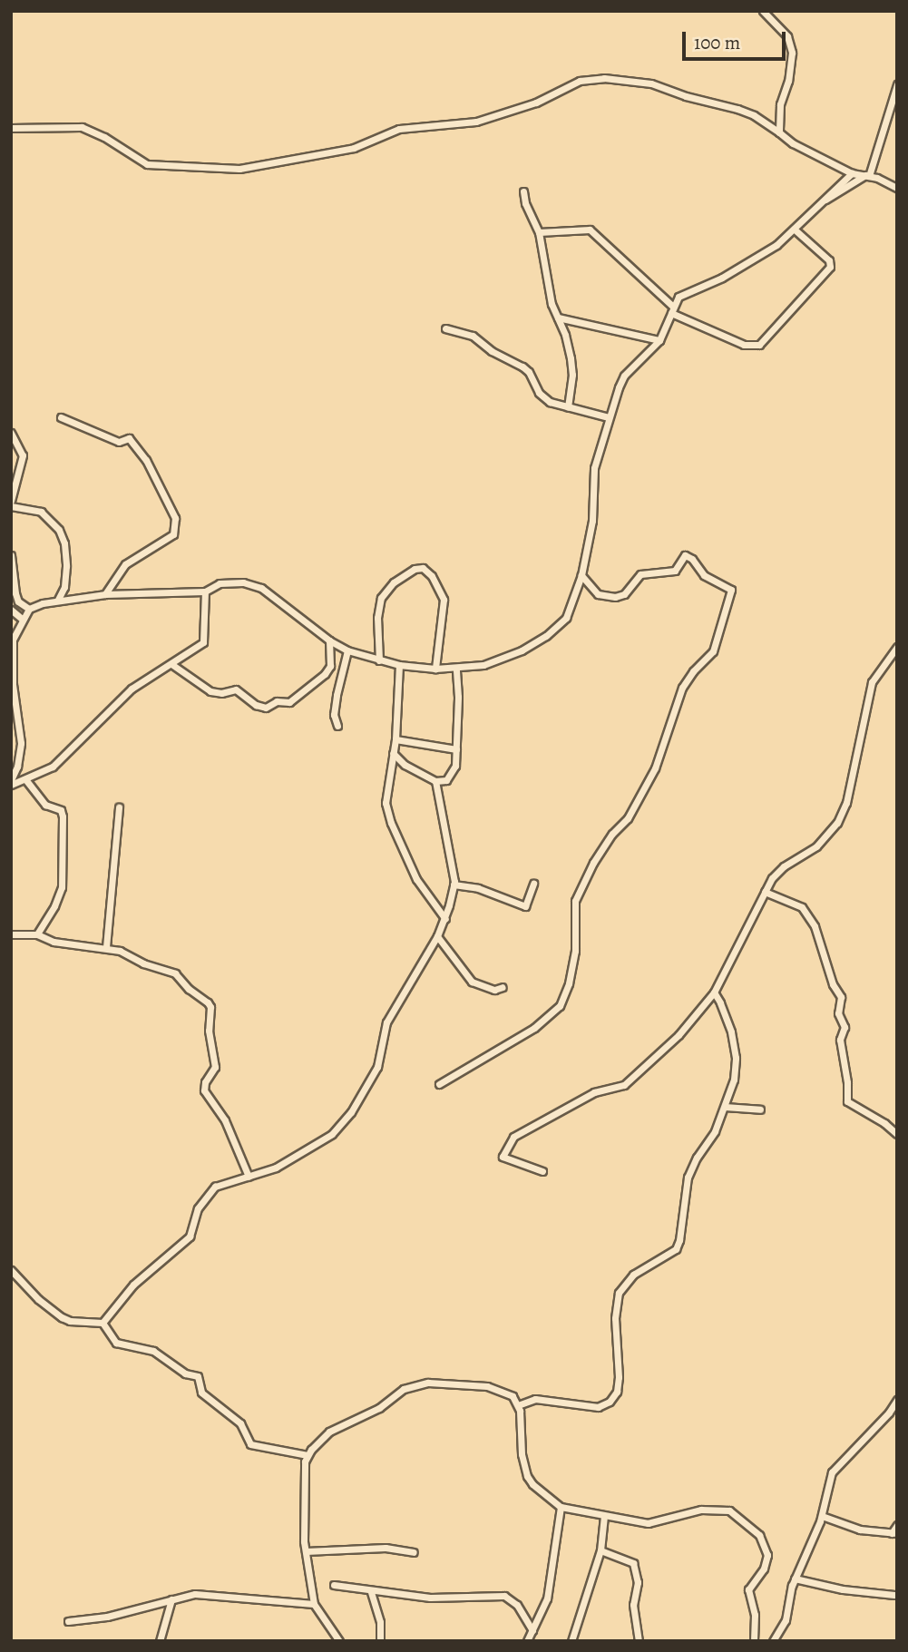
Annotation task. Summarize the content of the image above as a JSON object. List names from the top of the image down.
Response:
{
  "scale_bar": "100 m"
}
